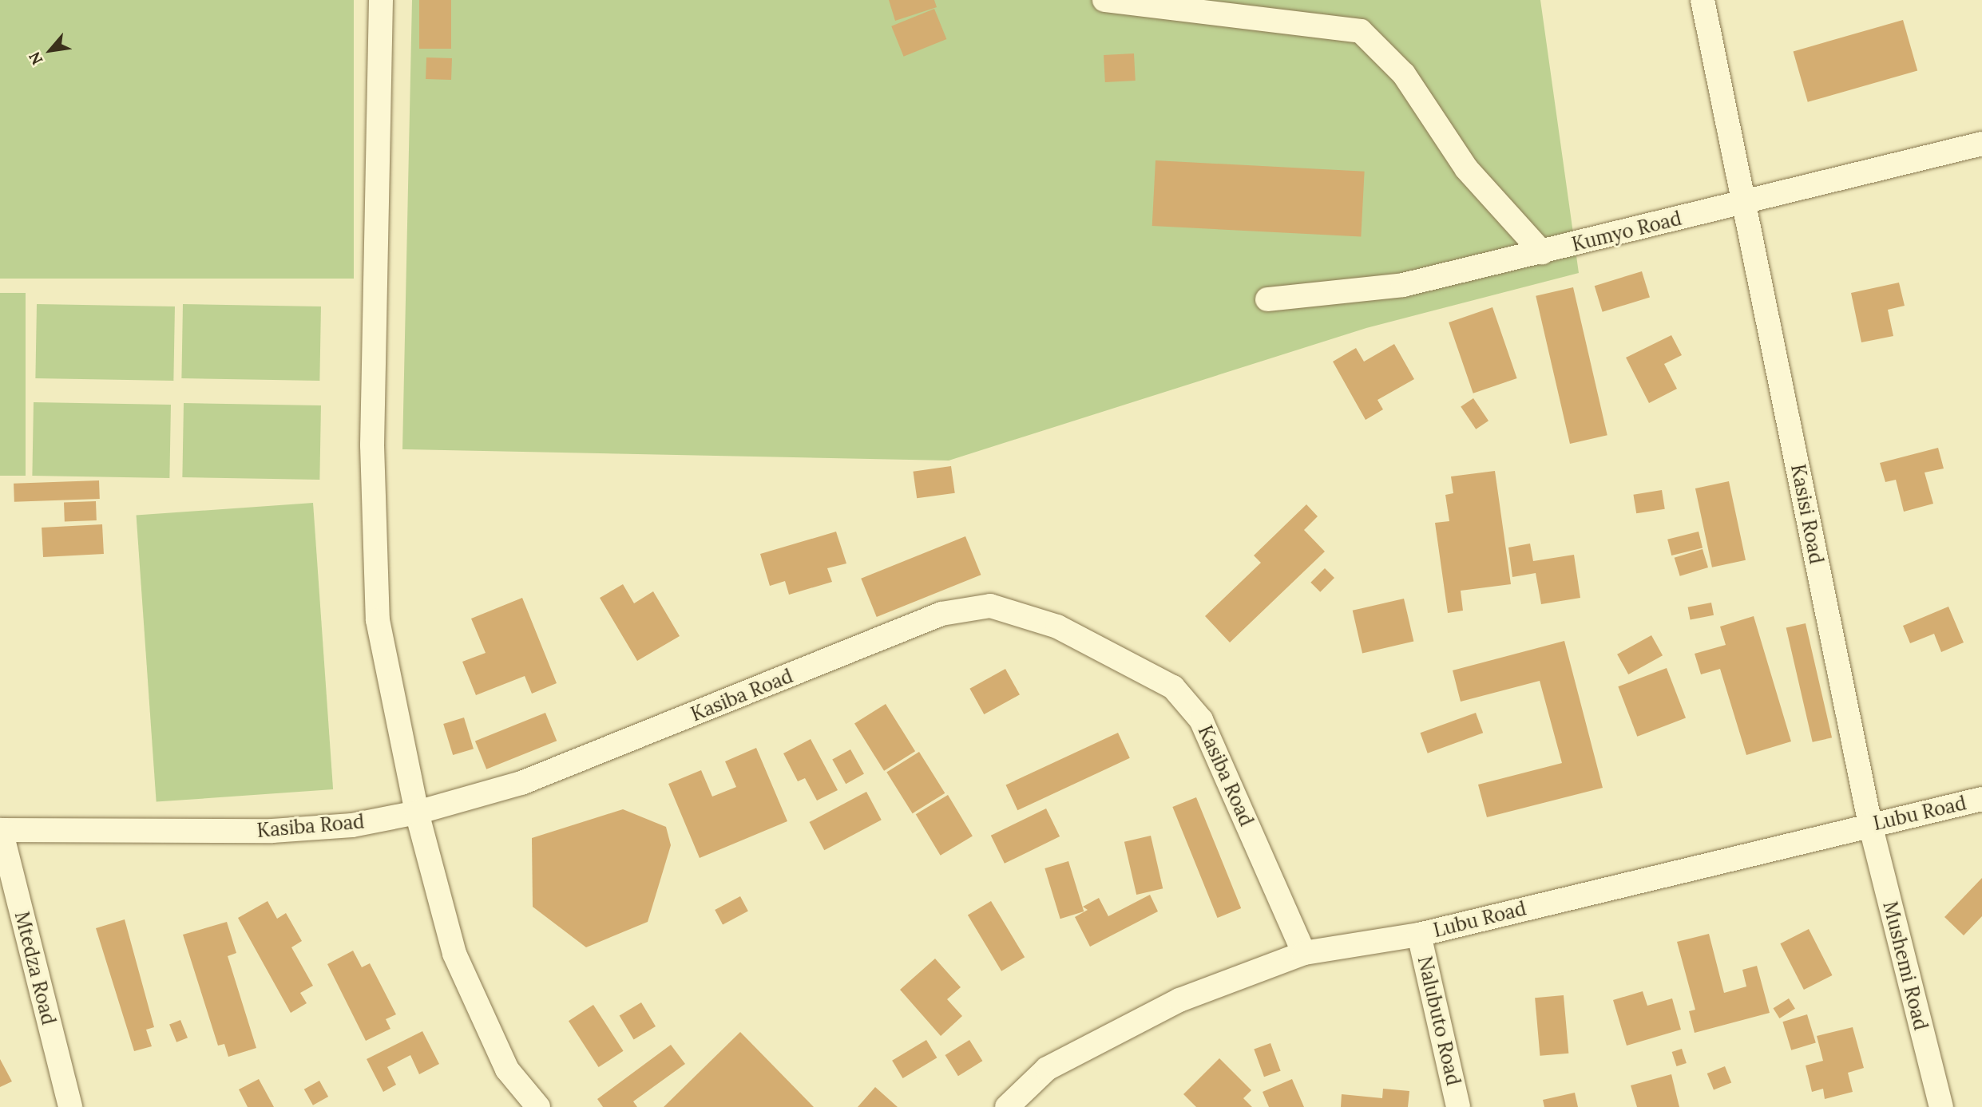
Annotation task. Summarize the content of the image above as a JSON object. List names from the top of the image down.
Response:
{
  "streets": {
    "street": [
      "Kumyo Road",
      "Kasisi Road",
      "Kasiba Road",
      "Lubu Road",
      "Mushemi Road",
      "Mtedza Road",
      "Nalubuto Road"
    ]
  },
  "crossings": [
    ["Kumyo Road", "Kasisi Road"],
    ["Kasisi Road", "Lubu Road"],
    ["Kasisi Road", "Mushemi Road"],
    ["Kasiba Road", "Lubu Road"],
    ["Kasiba Road", "Mtedza Road"],
    ["Lubu Road", "Mushemi Road"],
    ["Lubu Road", "Nalubuto Road"]
  ],
  "north": "bottom left"
}
